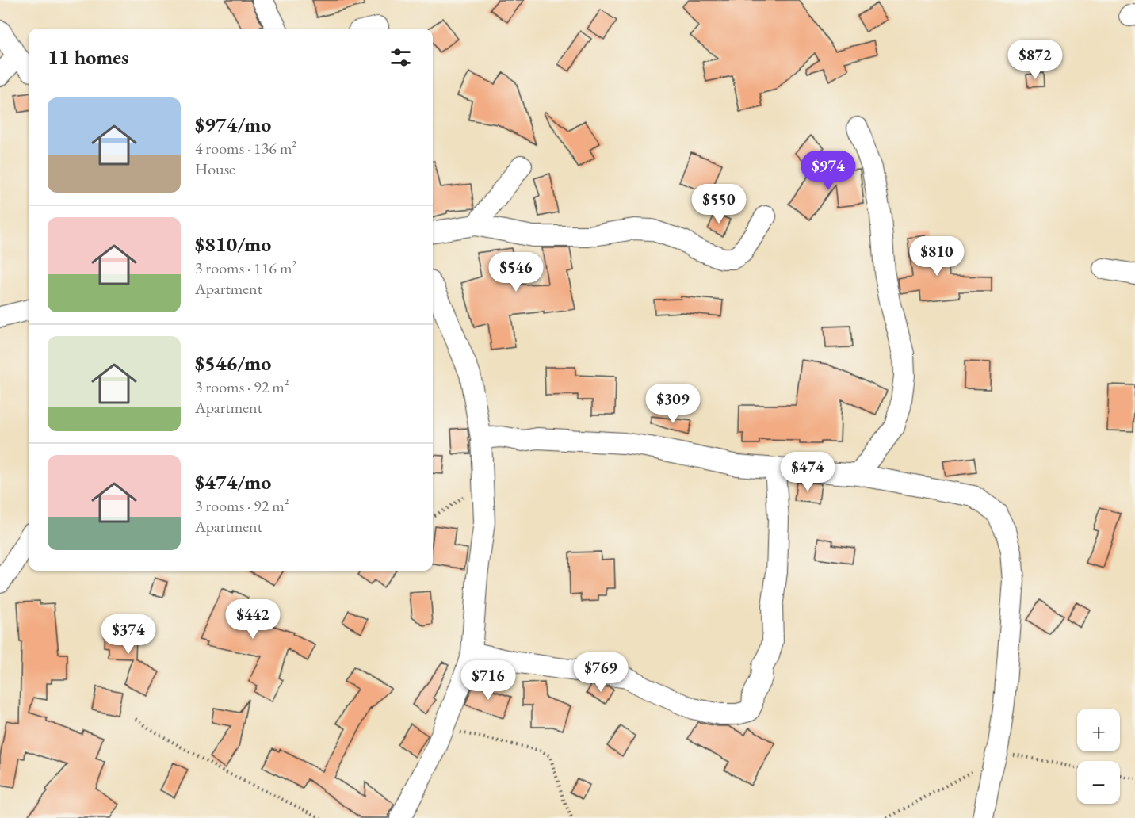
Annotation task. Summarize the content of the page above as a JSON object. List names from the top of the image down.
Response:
{
  "page": {
    "heading": "11 homes",
    "price": [
      "$872",
      "$974",
      "$550",
      "$810",
      "$546",
      "$309",
      "$474",
      "$442",
      "$374",
      "$769",
      "$716"
    ],
    "list": [
      {
        "name": "$974/mo",
        "note": "4 rooms · 136 m² · House"
      },
      {
        "name": "$810/mo",
        "note": "3 rooms · 116 m² · Apartment"
      },
      {
        "name": "$546/mo",
        "note": "3 rooms · 92 m² · Apartment"
      },
      {
        "name": "$474/mo",
        "note": "3 rooms · 92 m² · Apartment"
      }
    ],
    "map_buttons": ["+", "−"]
  }
}
